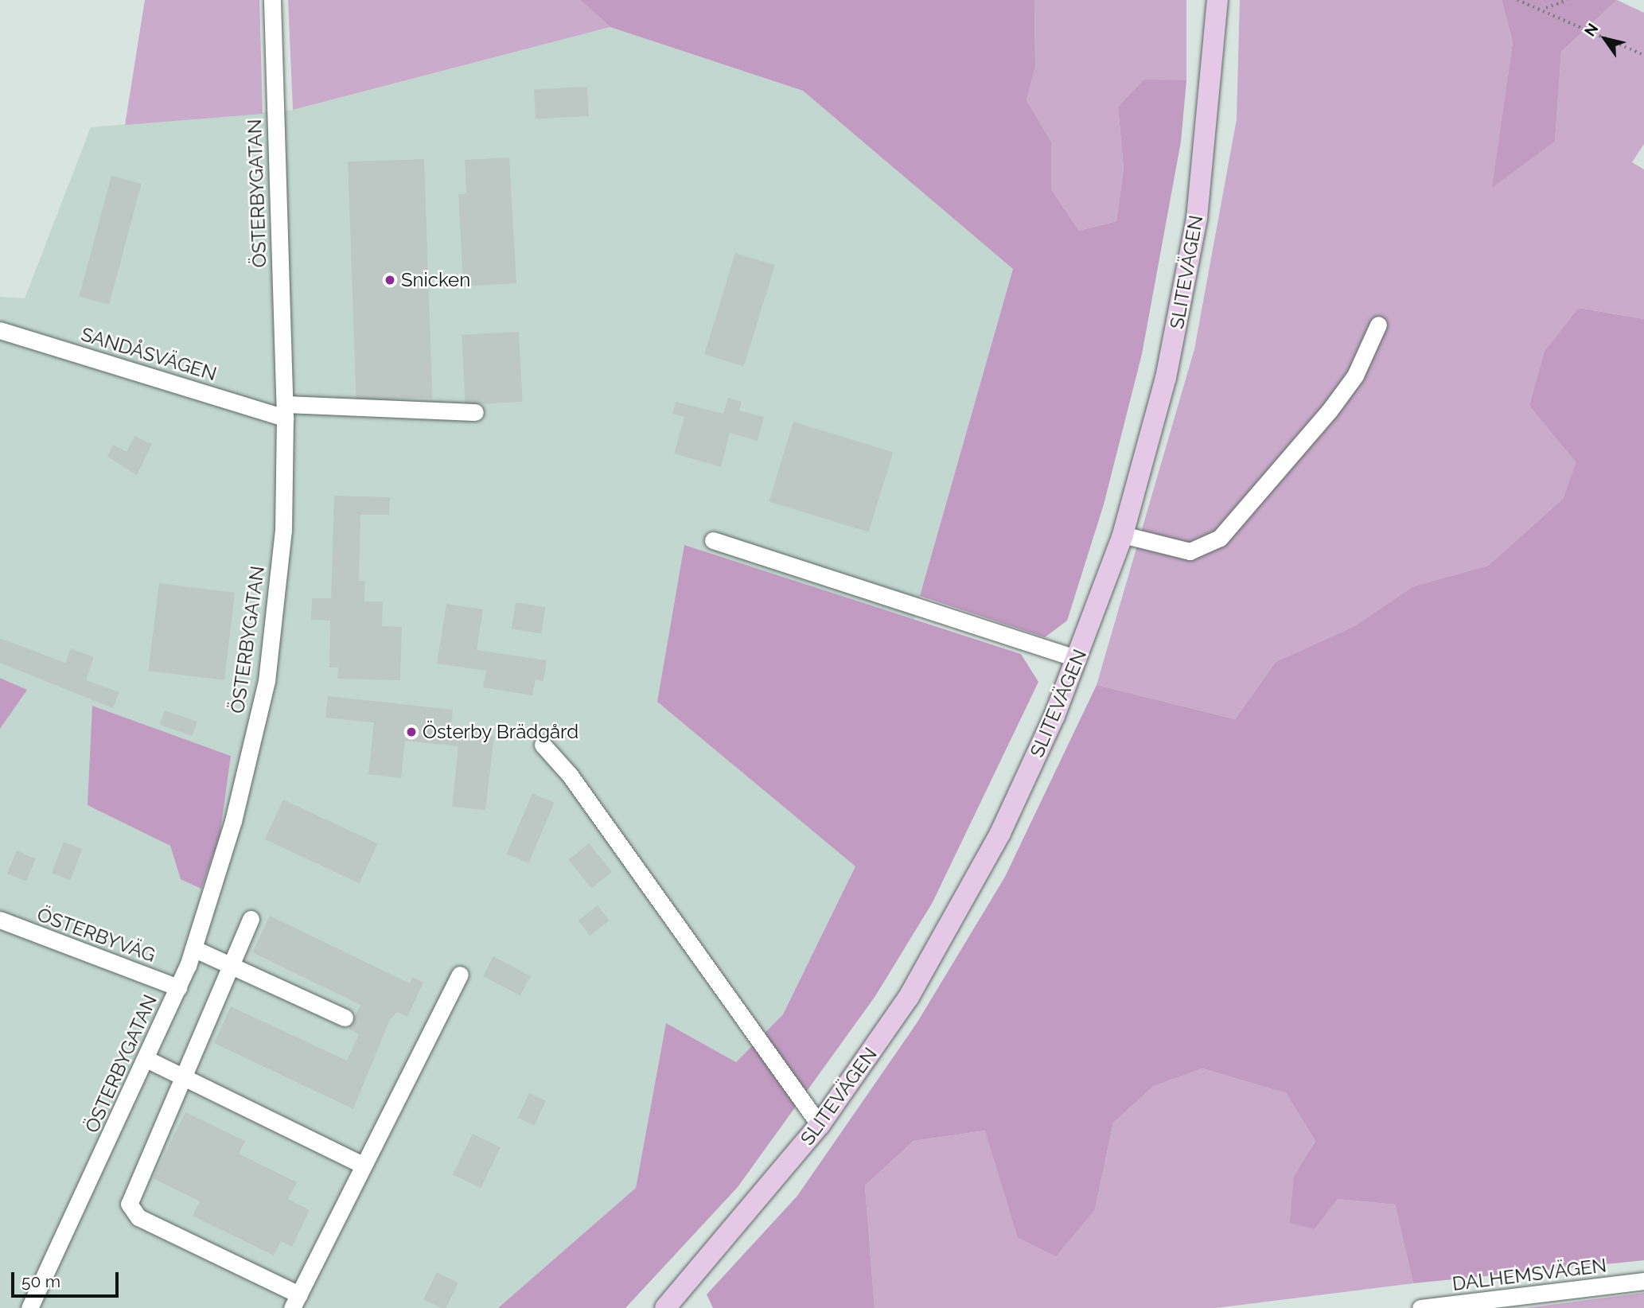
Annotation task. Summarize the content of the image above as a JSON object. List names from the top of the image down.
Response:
{
  "streets": {
    "main road": ["SLITEVÄGEN"],
    "street": [
      "ÖSTERBYGATAN",
      "SANDÅSVÄGEN",
      "ÖSTERBYVÄG",
      "DALHEMSVÄGEN"
    ]
  },
  "crossings": [
    ["ÖSTERBYGATAN", "SANDÅSVÄGEN"],
    ["ÖSTERBYGATAN", "ÖSTERBYVÄG"]
  ],
  "places": ["Snicken", "Österby Brädgård"],
  "scale_bar": "50 m",
  "north": "top left"
}
